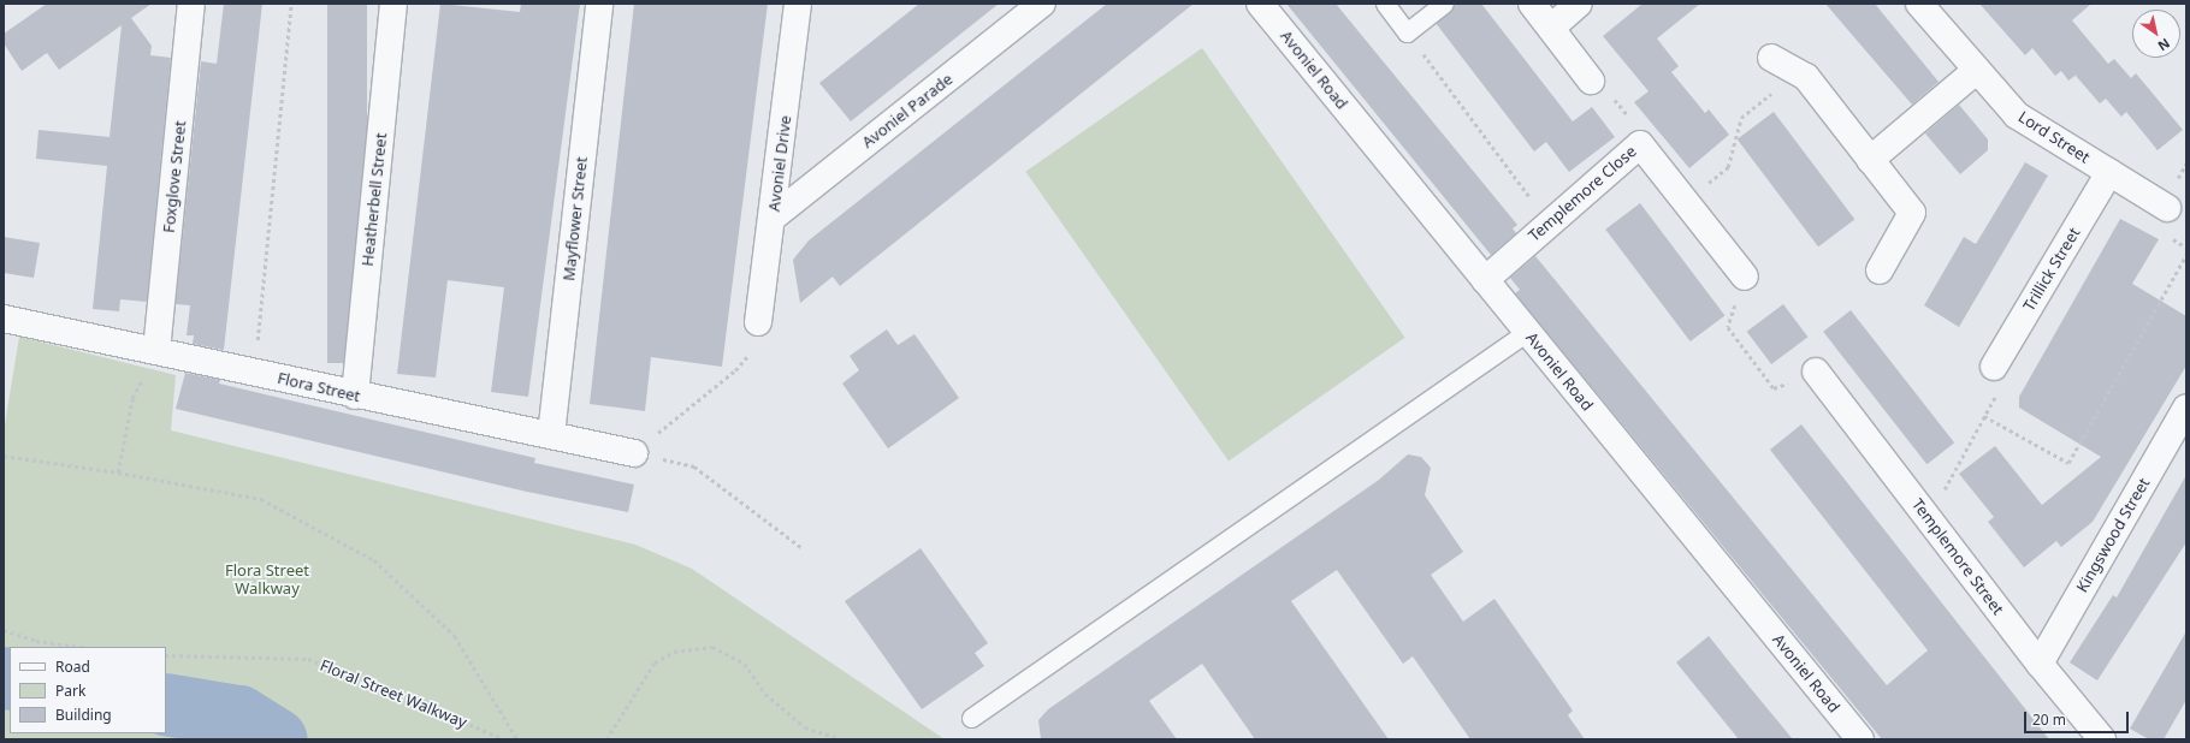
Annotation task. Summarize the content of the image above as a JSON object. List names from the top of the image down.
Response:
{
  "streets": {
    "street": [
      "Avoniel Road",
      "Avoniel Parade",
      "Lord Street",
      "Avoniel Drive",
      "Foxglove Street",
      "Templemore Close",
      "Heatherbell Street",
      "Mayflower Street",
      "Trillick Street",
      "Flora Street",
      "Kingswood Street",
      "Templemore Street"
    ],
    "path": ["Floral Street Walkway"]
  },
  "crossings": [
    ["Avoniel Road", "Templemore Close"],
    ["Avoniel Parade", "Avoniel Drive"],
    ["Lord Street", "Trillick Street"],
    ["Foxglove Street", "Flora Street"],
    ["Heatherbell Street", "Flora Street"],
    ["Mayflower Street", "Flora Street"],
    ["Kingswood Street", "Templemore Street"]
  ],
  "parks": ["Flora Street Walkway"],
  "legend": ["Road", "Park", "Building"],
  "scale_bar": "20 m",
  "north": "bottom right"
}
